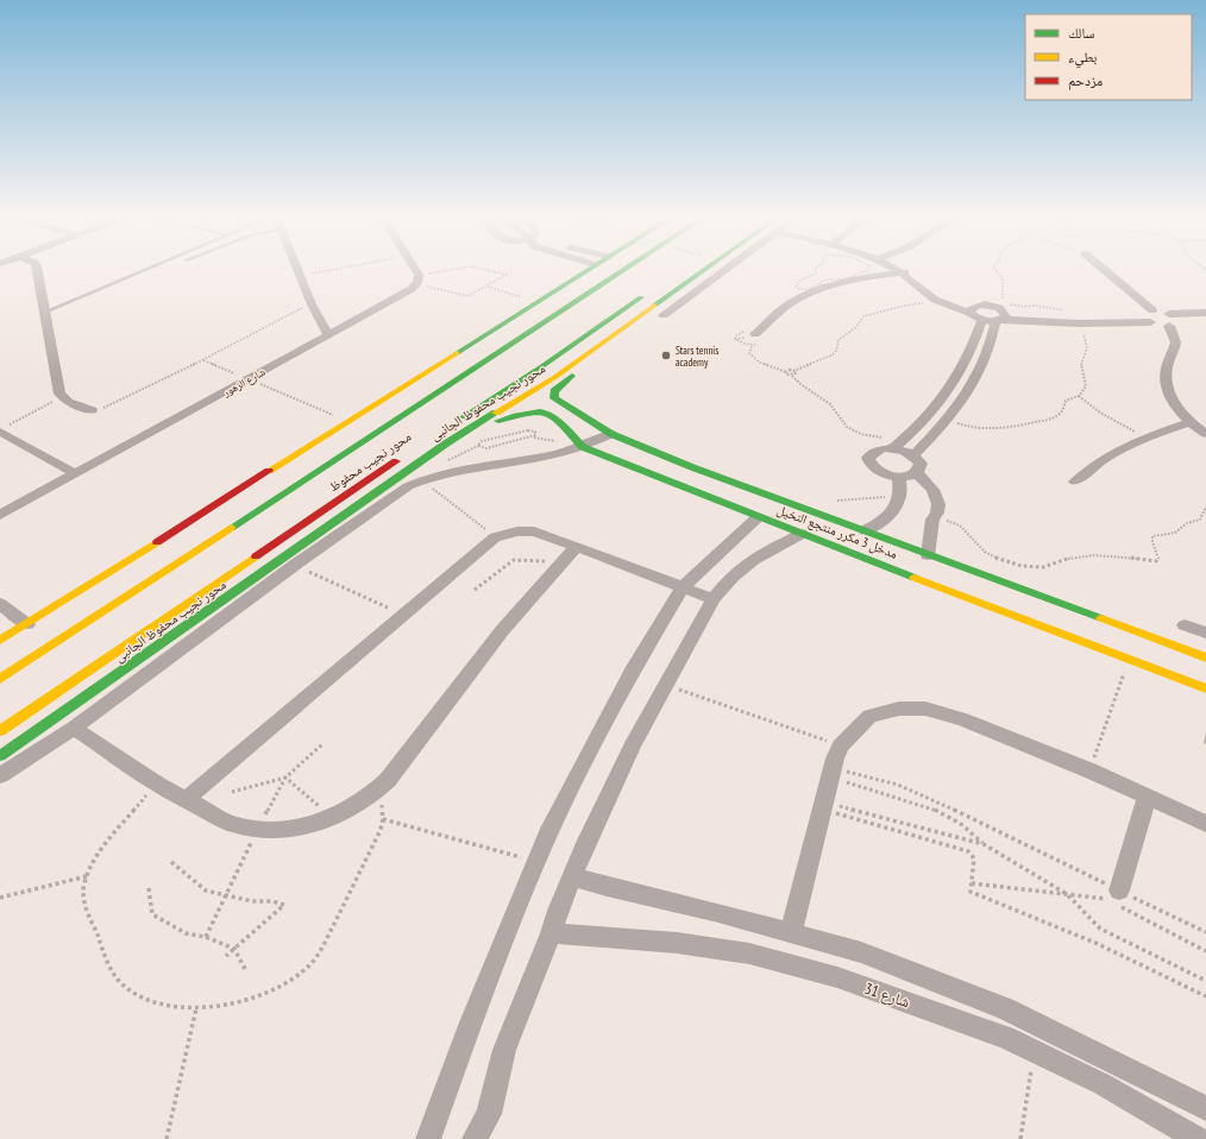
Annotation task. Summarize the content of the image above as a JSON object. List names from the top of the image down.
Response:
{
  "streets": {
    "street": [
      "شارع الزهور",
      "محور نجيب محفوظ الجانبى",
      "محور نجيب محفوظ",
      "مدخل 3 مكرر منتجع النخيل",
      "شارع 31"
    ]
  },
  "crossings": [
    ["محور نجيب محفوظ الجانبى", "مدخل 3 مكرر منتجع النخيل"]
  ],
  "places": ["Stars tennis academy"],
  "legend": ["سالك", "بطيء", "مزدحم"]
}
